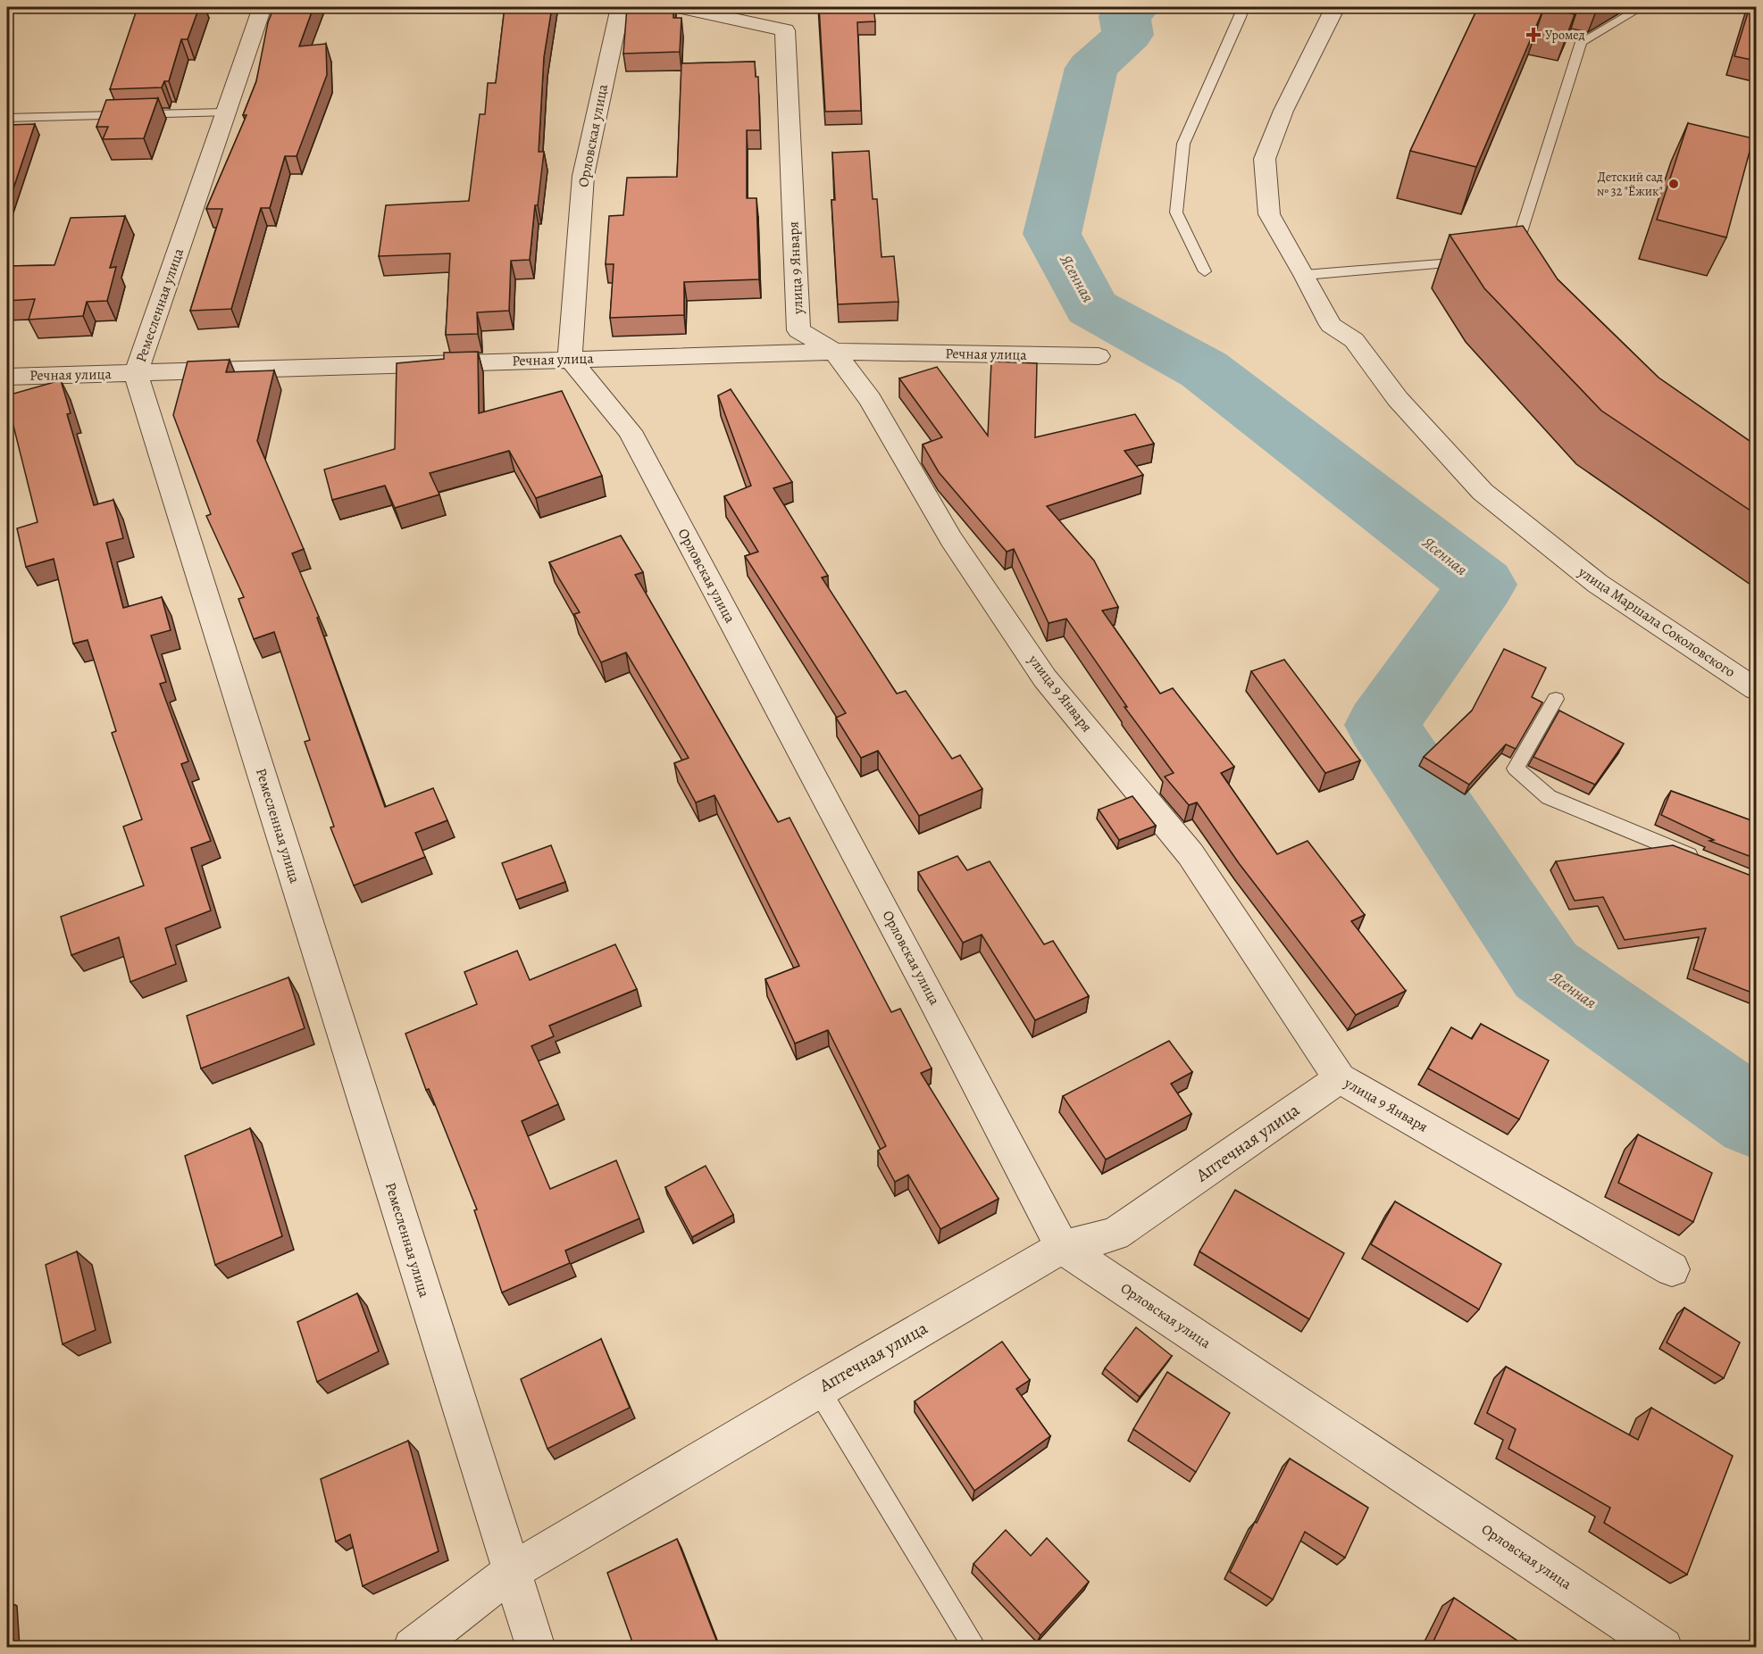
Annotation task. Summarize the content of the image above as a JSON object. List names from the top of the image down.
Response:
{
  "streets": {
    "street": [
      "Орловская улица",
      "улица 9 Января",
      "Ремесленная улица",
      "Речная улица",
      "улица Маршала Соколовского",
      "Аптечная улица"
    ]
  },
  "crossings": [
    ["Орловская улица", "Речная улица"],
    ["Орловская улица", "Аптечная улица"],
    ["улица 9 Января", "Речная улица"],
    ["улица 9 Января", "Аптечная улица"],
    ["Ремесленная улица", "Речная улица"],
    ["Ремесленная улица", "Аптечная улица"]
  ],
  "water": ["Ясенная"],
  "places": {
    "health": ["Уромед"],
    "other": ["Детский сад № 32 \"Ёжик\""]
  }
}
